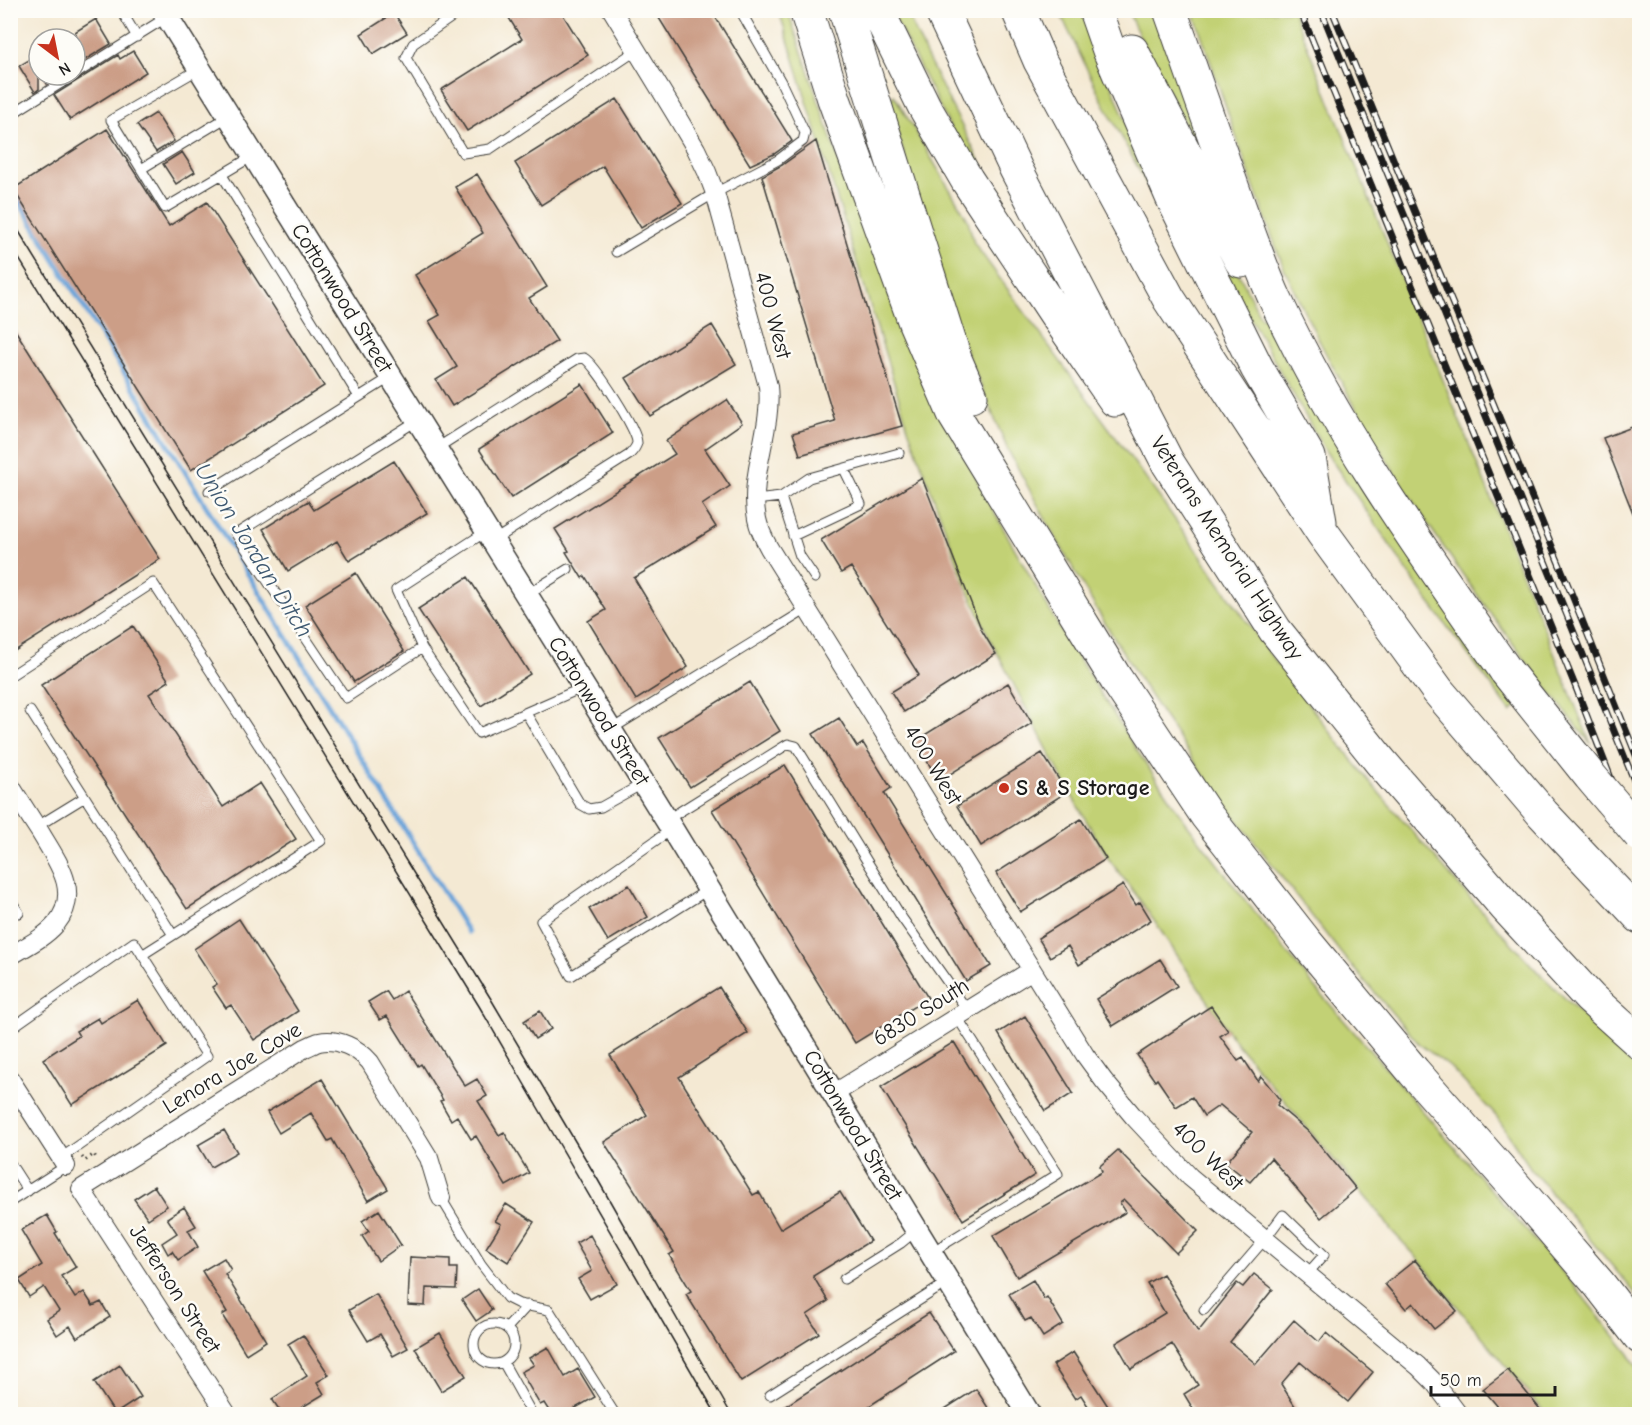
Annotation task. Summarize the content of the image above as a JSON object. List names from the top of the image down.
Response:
{
  "streets": {
    "highway": ["Veterans Memorial Highway"],
    "street": [
      "Cottonwood Street",
      "400 West",
      "6830 South",
      "Lenora Joe Cove",
      "Jefferson Street"
    ]
  },
  "crossings": [
    ["Cottonwood Street", "6830 South"],
    ["400 West", "6830 South"],
    ["Lenora Joe Cove", "Jefferson Street"]
  ],
  "water": ["Union Jordan Ditch"],
  "places": ["S & S Storage"],
  "scale_bar": "50 m",
  "north": "bottom right"
}
